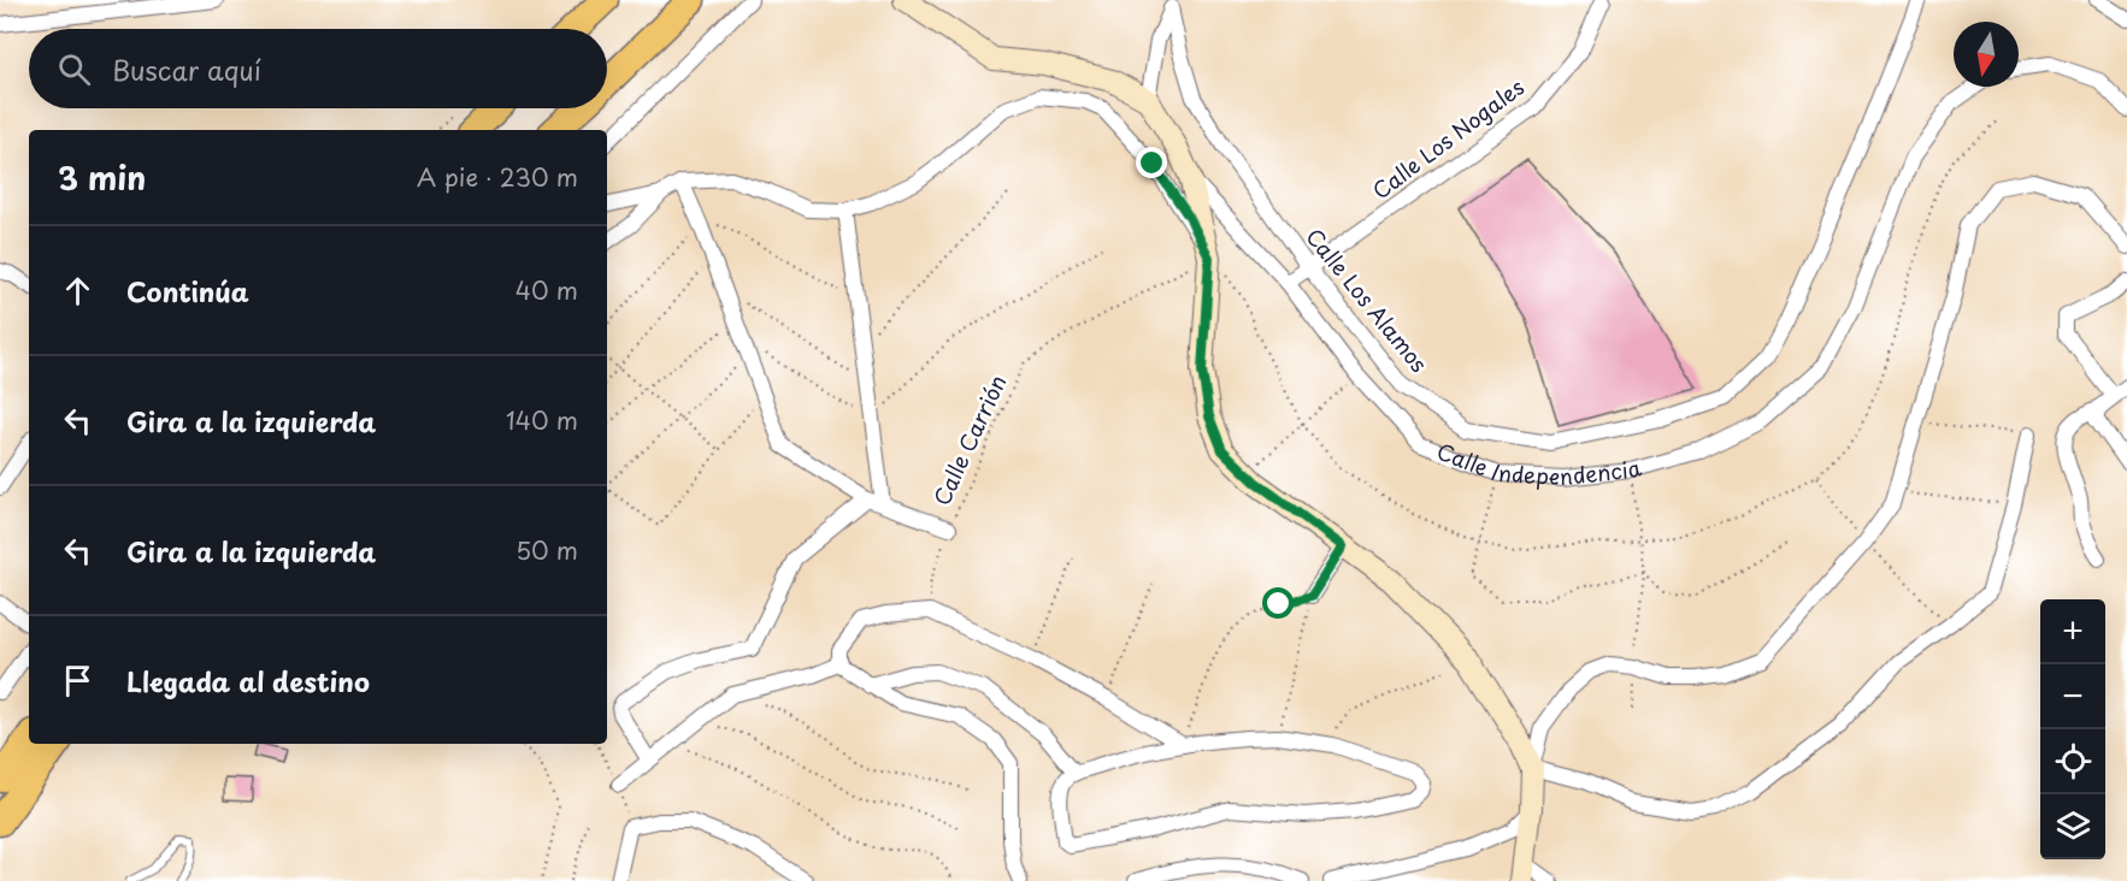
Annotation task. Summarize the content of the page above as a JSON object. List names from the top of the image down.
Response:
{
  "streets": {
    "street": ["Calle Los Nogales", "Calle Los Alamos", "Calle Independencia"],
    "path": ["Calle Carrión"]
  },
  "crossings": [
    ["Calle Los Nogales", "Calle Los Alamos"],
    ["Calle Los Nogales", "Calle Independencia"]
  ],
  "north": "bottom",
  "page": {
    "search": "Buscar aquí",
    "heading": ["3 min", "A pie · 230 m"],
    "list": [
      ["Continúa", "40 m"],
      ["Gira a la izquierda", "140 m"],
      ["Gira a la izquierda", "50 m"],
      "Llegada al destino"
    ],
    "map_buttons": ["+", "−"]
  }
}
